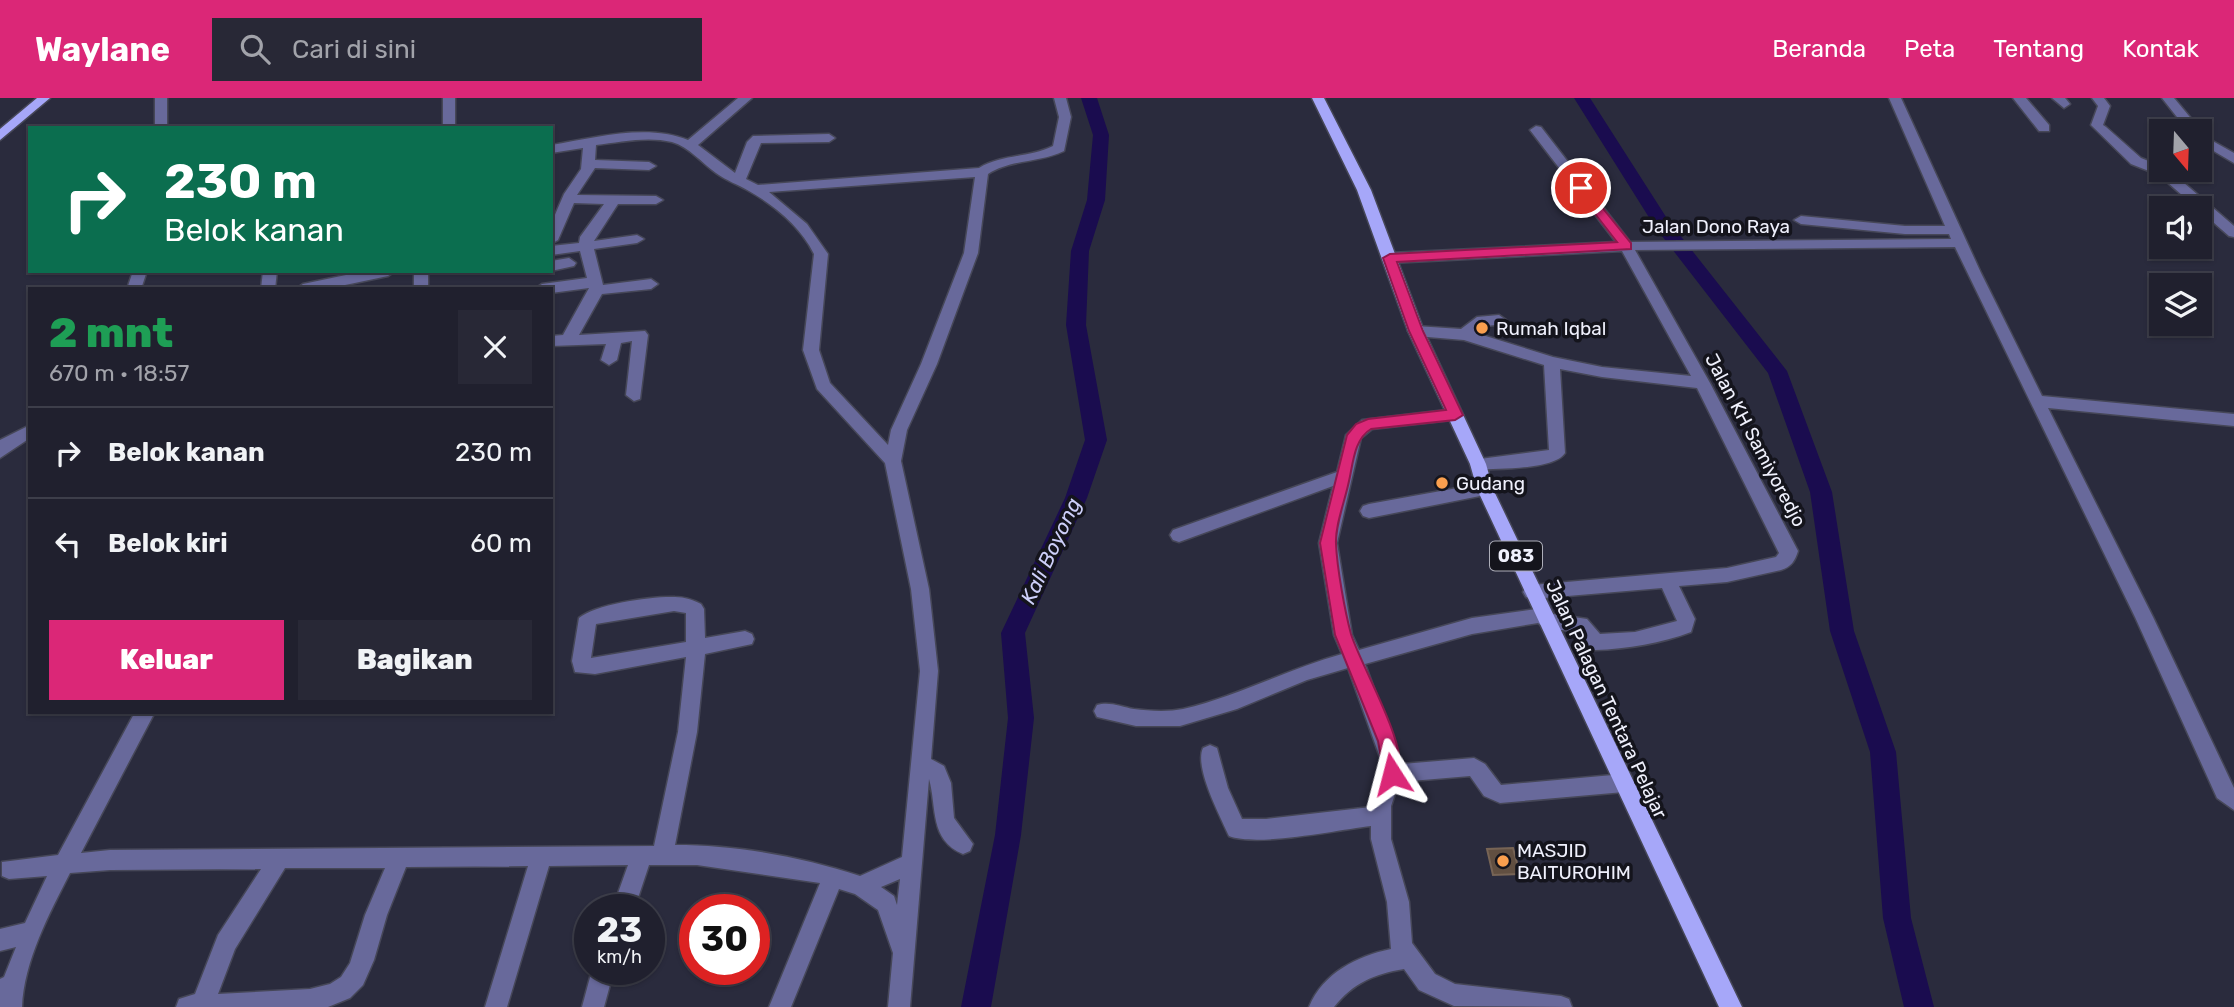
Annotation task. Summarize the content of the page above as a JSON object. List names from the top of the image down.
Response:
{
  "streets": {
    "main road": ["083", "Jalan Palagan Tentara Pelajar"],
    "street": ["Jalan Dono Raya", "Jalan KH Samiyoredjo"]
  },
  "crossings": [
    ["Jalan Dono Raya", "Jalan KH Samiyoredjo"],
    ["Jalan Dono Raya", "Jalan Palagan Tentara Pelajar"],
    ["Jalan KH Samiyoredjo", "Jalan Palagan Tentara Pelajar"]
  ],
  "water": ["Kali Boyong"],
  "places": ["Rumah Iqbal", "Gudang", "MASJID BAITUROHIM"],
  "north": "bottom",
  "page": {
    "header": "Waylane",
    "search": "Cari di sini",
    "nav": [
      "Beranda",
      "Peta",
      "Tentang",
      "Kontak"
    ],
    "turn": ["230 m", "Belok kanan"],
    "heading": ["2 mnt", "670 m · 18:57"],
    "list": [
      {
        "name": "Belok kanan",
        "value": "230 m"
      },
      {
        "name": "Belok kiri",
        "value": "60 m"
      }
    ],
    "buttons": ["Keluar", "Bagikan"],
    "speed": "23 km/h",
    "limit": "30"
  }
}
